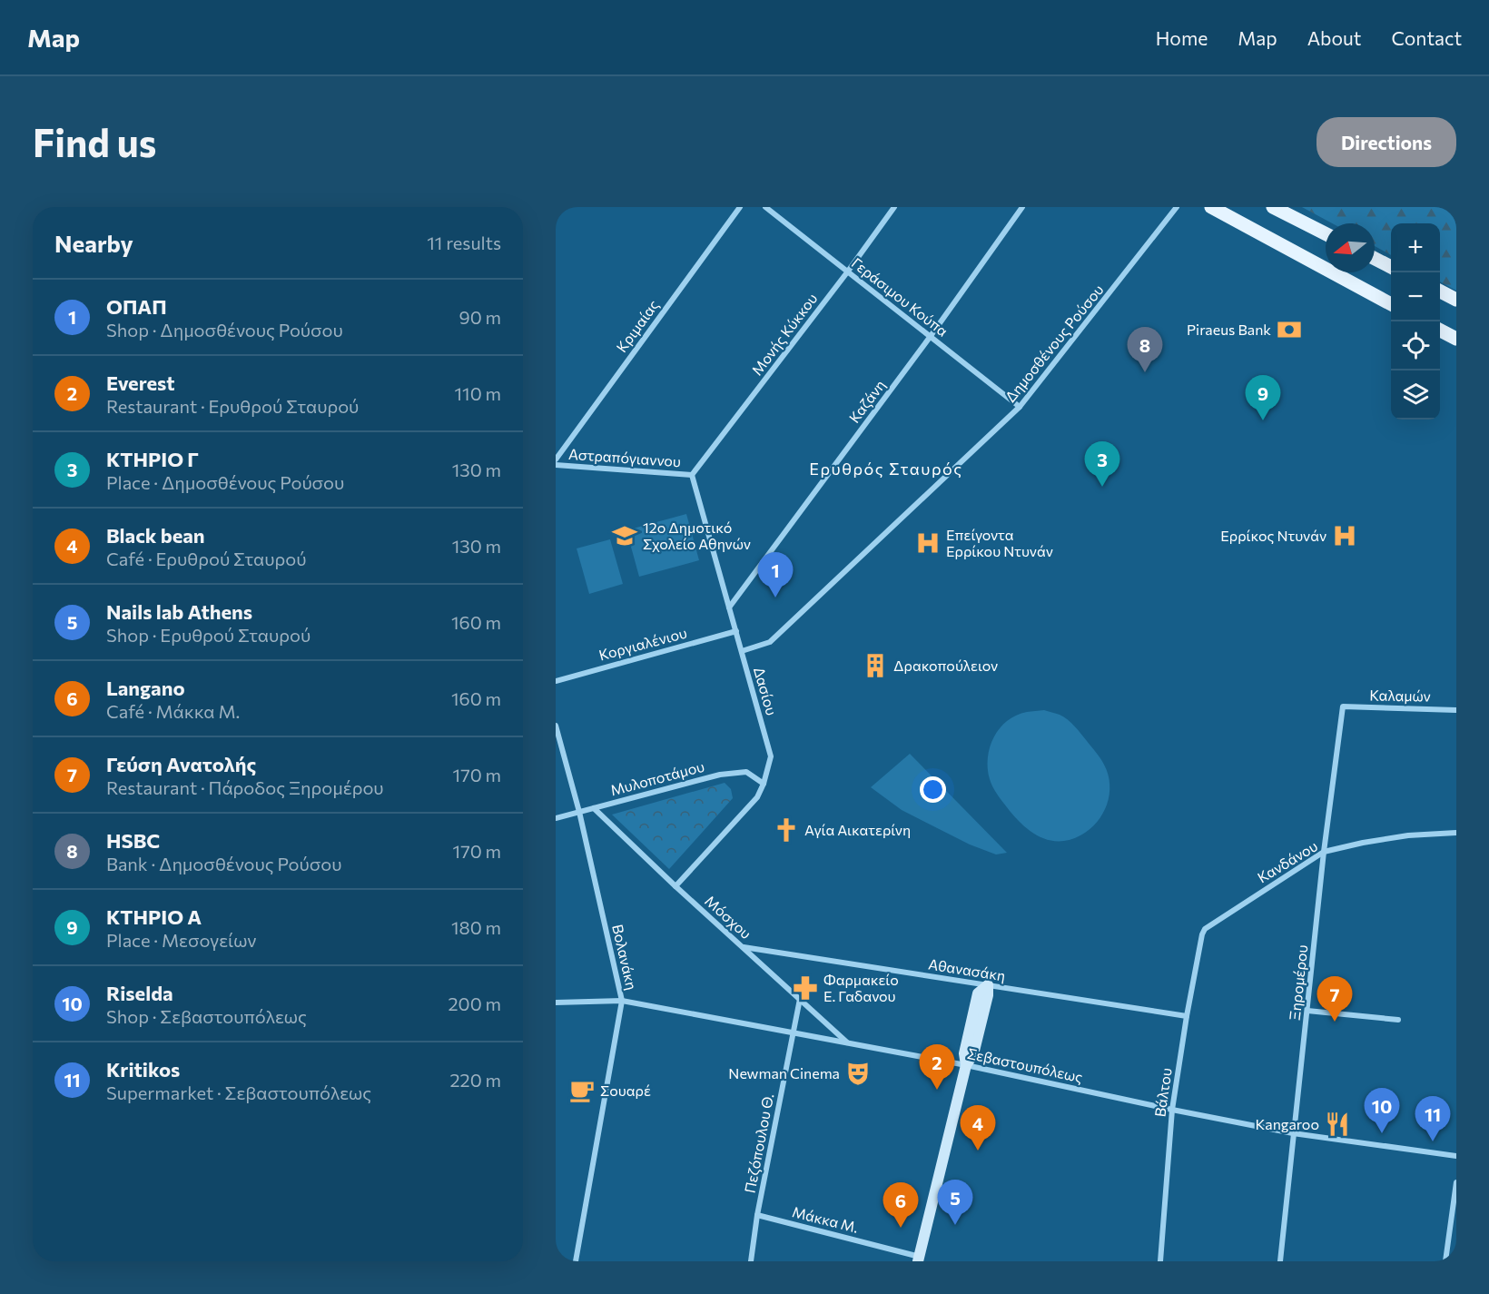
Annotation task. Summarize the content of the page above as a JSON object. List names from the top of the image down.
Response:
{
  "streets": {
    "street": [
      "Γεράσιμου Κούπα",
      "Κριμαίας",
      "Μονής Κύκκου",
      "Δημοσθένους Ρούσου",
      "Καζάνη",
      "Αστραπόγιαννου",
      "Κοργιαλένιου",
      "Δασίου",
      "Καλαμών",
      "Μυλοποτάμου",
      "Κανδάνου",
      "Μόσχου",
      "Βολανάκη",
      "Αθανασάκη",
      "Ξηρομέρου",
      "Σεβαστουπόλεως",
      "Βάλτου",
      "Πεζόπουλου Θ.",
      "Μάκκα Μ."
    ]
  },
  "crossings": [
    ["Γεράσιμου Κούπα", "Μονής Κύκκου"],
    ["Γεράσιμου Κούπα", "Δημοσθένους Ρούσου"],
    ["Γεράσιμου Κούπα", "Καζάνη"],
    ["Μονής Κύκκου", "Αστραπόγιαννου"],
    ["Μονής Κύκκου", "Δασίου"],
    ["Δημοσθένους Ρούσου", "Δασίου"],
    ["Καζάνη", "Δασίου"],
    ["Αστραπόγιαννου", "Δασίου"],
    ["Κοργιαλένιου", "Δασίου"],
    ["Δασίου", "Μυλοποτάμου"],
    ["Δασίου", "Μόσχου"],
    ["Καλαμών", "Ξηρομέρου"],
    ["Μυλοποτάμου", "Μόσχου"],
    ["Μυλοποτάμου", "Βολανάκη"],
    ["Κανδάνου", "Ξηρομέρου"],
    ["Κανδάνου", "Βάλτου"],
    ["Μόσχου", "Αθανασάκη"],
    ["Μόσχου", "Σεβαστουπόλεως"],
    ["Μόσχου", "Πεζόπουλου Θ."],
    ["Βολανάκη", "Σεβαστουπόλεως"],
    ["Αθανασάκη", "Βάλτου"],
    ["Ξηρομέρου", "Σεβαστουπόλεως"],
    ["Σεβαστουπόλεως", "Βάλτου"],
    ["Σεβαστουπόλεως", "Πεζόπουλου Θ."],
    ["Πεζόπουλου Θ.", "Μάκκα Μ."]
  ],
  "districts": ["Ερυθρός Σταυρός"],
  "places": {
    "bank": ["Piraeus Bank"],
    "school or university": ["12ο Δημοτικό Σχολείο Αθηνών"],
    "hospital": ["Ερρίκος Ντυνάν", "Επείγοντα Ερρίκου Ντυνάν"],
    "building": ["Δρακοπούλειον"],
    "church": ["Αγία Αικατερίνη"],
    "pharmacy": ["Φαρμακείο Ε. Γαδανου"],
    "theatre": ["Newman Cinema"],
    "cafe": ["Σουαρέ"],
    "restaurant": ["Kangaroo"]
  },
  "north": "left",
  "page": {
    "header": "Map",
    "nav": [
      "Home",
      "Map",
      "About",
      "Contact"
    ],
    "buttons": "Directions",
    "title": "Find us",
    "heading": ["Nearby", "11 results"],
    "map_buttons": ["+", "−"],
    "list": [
      {
        "mark": "1",
        "name": "ΟΠΑΠ",
        "note": "Shop · Δημοσθένους Ρούσου",
        "value": "90 m"
      },
      {
        "mark": "2",
        "name": "Everest",
        "note": "Restaurant · Ερυθρού Σταυρού",
        "value": "110 m"
      },
      {
        "mark": "3",
        "name": "ΚΤΗΡΙΟ Γ",
        "note": "Place · Δημοσθένους Ρούσου",
        "value": "130 m"
      },
      {
        "mark": "4",
        "name": "Black bean",
        "note": "Café · Ερυθρού Σταυρού",
        "value": "130 m"
      },
      {
        "mark": "5",
        "name": "Nails lab Athens",
        "note": "Shop · Ερυθρού Σταυρού",
        "value": "160 m"
      },
      {
        "mark": "6",
        "name": "Langano",
        "note": "Café · Μάκκα Μ.",
        "value": "160 m"
      },
      {
        "mark": "7",
        "name": "Γεύση Ανατολής",
        "note": "Restaurant · Πάροδος Ξηρομέρου",
        "value": "170 m"
      },
      {
        "mark": "8",
        "name": "HSBC",
        "note": "Bank · Δημοσθένους Ρούσου",
        "value": "170 m"
      },
      {
        "mark": "9",
        "name": "ΚΤΗΡΙΟ Α",
        "note": "Place · Μεσογείων",
        "value": "180 m"
      },
      {
        "mark": "10",
        "name": "Riselda",
        "note": "Shop · Σεβαστουπόλεως",
        "value": "200 m"
      },
      {
        "mark": "11",
        "name": "Kritikos",
        "note": "Supermarket · Σεβαστουπόλεως",
        "value": "220 m"
      }
    ],
    "pins": [
      "8",
      "9",
      "3",
      "1",
      "7",
      "2",
      "10",
      "11",
      "4",
      "5",
      "6"
    ]
  }
}
